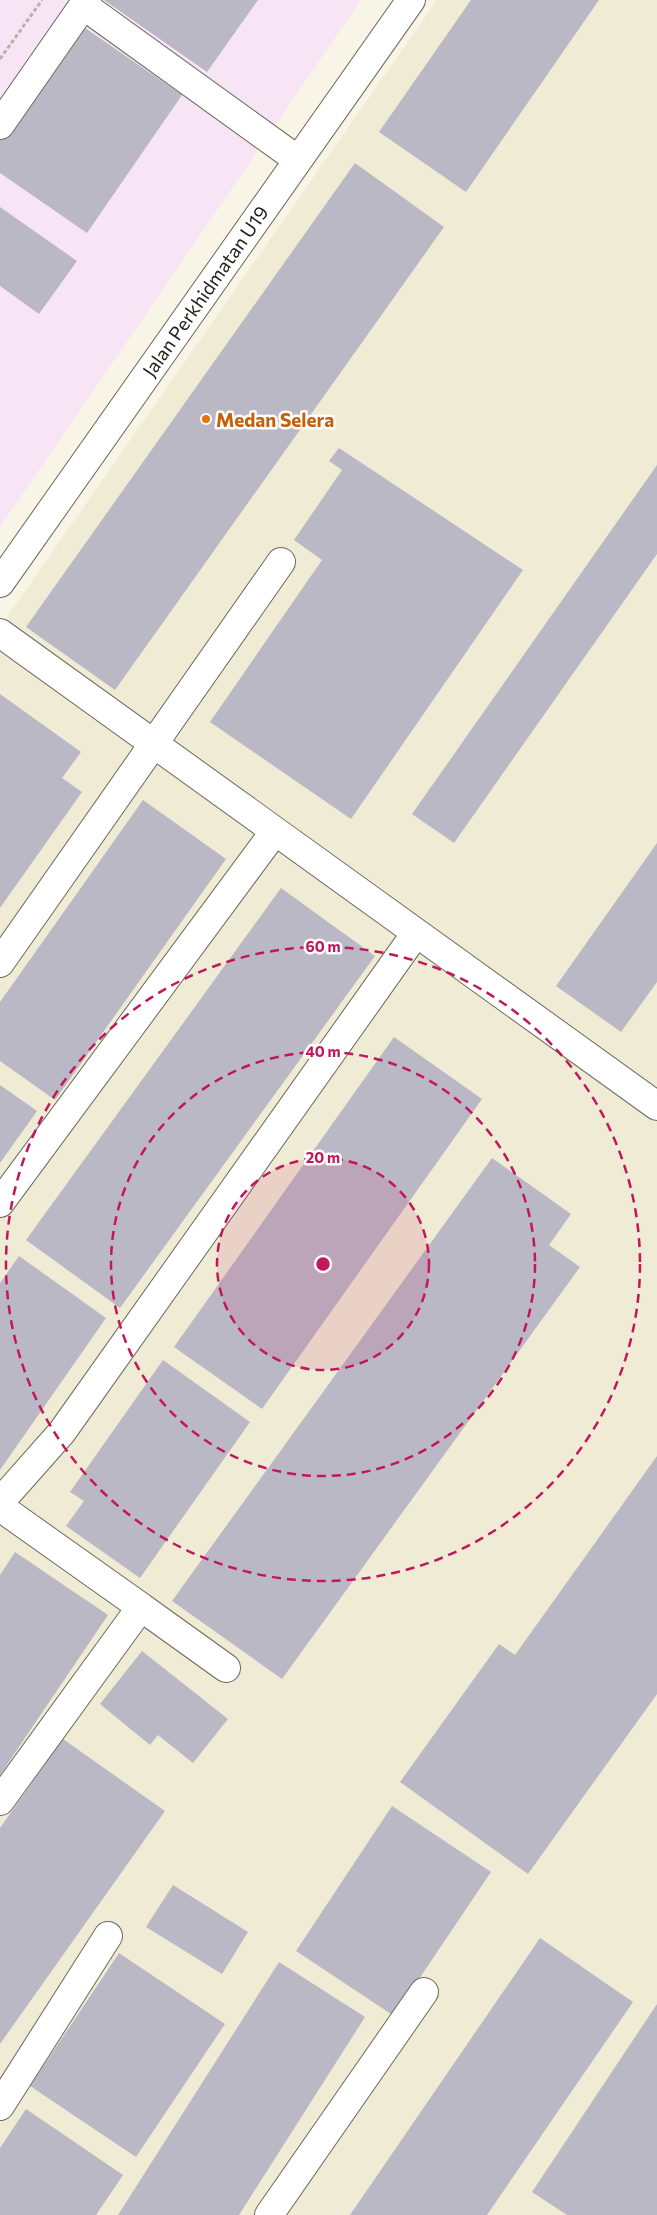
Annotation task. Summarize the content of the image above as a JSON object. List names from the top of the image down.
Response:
{
  "streets": {
    "street": ["Jalan Perkhidmatan U19"]
  },
  "places": ["Medan Selera"],
  "rings": ["60 m", "40 m", "20 m"]
}
